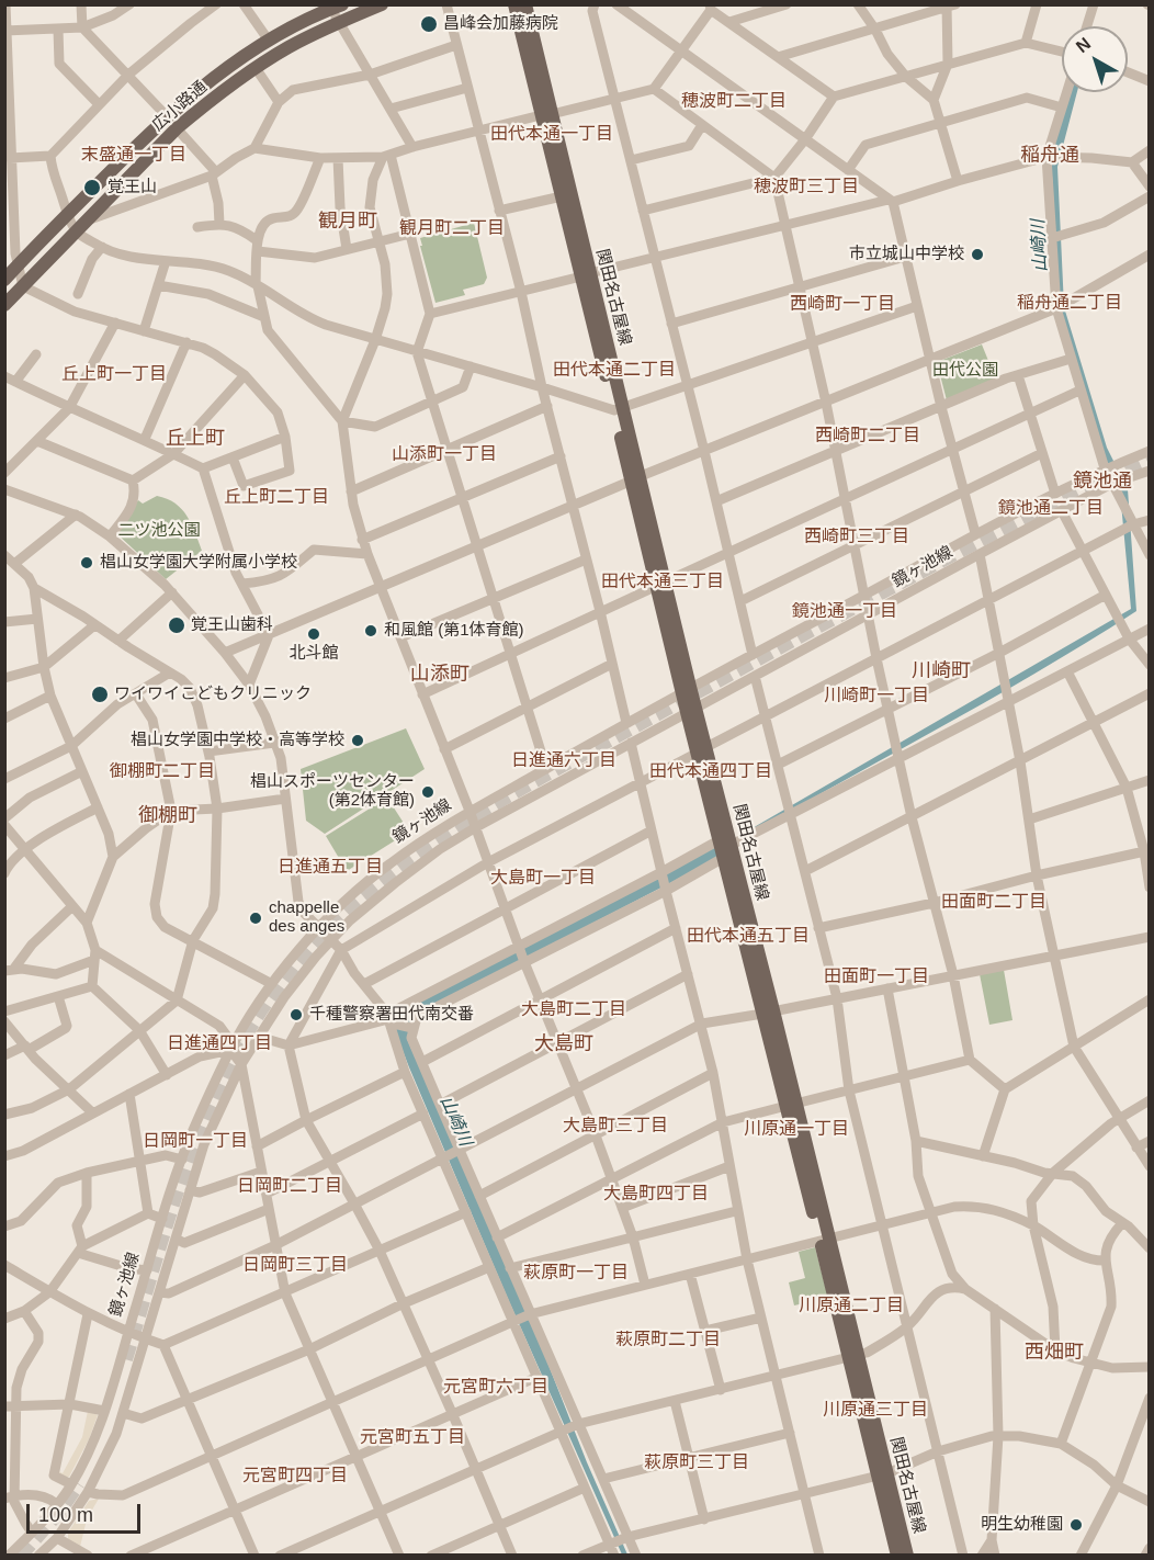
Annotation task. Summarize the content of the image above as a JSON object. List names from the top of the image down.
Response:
{
  "streets": {
    "main road": ["広小路通", "関田名古屋線"],
    "street": ["鏡ヶ池線"]
  },
  "crossings": [
    ["関田名古屋線", "鏡ヶ池線"]
  ],
  "districts": [
    "穂波町二丁目",
    "田代本通一丁目",
    "末盛通一丁目",
    "稲舟通",
    "穂波町三丁目",
    "観月町",
    "観月町二丁目",
    "稲舟通二丁目",
    "西崎町一丁目",
    "田代本通二丁目",
    "丘上町一丁目",
    "西崎町二丁目",
    "丘上町",
    "山添町一丁目",
    "鏡池通",
    "丘上町二丁目",
    "鏡池通二丁目",
    "西崎町三丁目",
    "田代本通三丁目",
    "鏡池通一丁目",
    "川崎町",
    "山添町",
    "川崎町一丁目",
    "日進通六丁目",
    "御棚町二丁目",
    "田代本通四丁目",
    "御棚町",
    "日進通五丁目",
    "大島町一丁目",
    "田面町二丁目",
    "田代本通五丁目",
    "田面町一丁目",
    "大島町二丁目",
    "日進通四丁目",
    "大島町",
    "大島町三丁目",
    "川原通一丁目",
    "日岡町一丁目",
    "日岡町二丁目",
    "大島町四丁目",
    "日岡町三丁目",
    "萩原町一丁目",
    "川原通二丁目",
    "萩原町二丁目",
    "西畑町",
    "元宮町六丁目",
    "川原通三丁目",
    "元宮町五丁目",
    "萩原町三丁目",
    "元宮町四丁目"
  ],
  "water": ["山崎川"],
  "parks": ["田代公園", "二ツ池公園"],
  "places": [
    "昌峰会加藤病院",
    "覚王山",
    "市立城山中学校",
    "椙山女学園大学附属小学校",
    "覚王山歯科",
    "和風館 (第1体育館)",
    "北斗館",
    "ワイワイこどもクリニック",
    "椙山女学園中学校・高等学校",
    "椙山スポーツセンター (第2体育館)",
    "chappelle des anges",
    "千種警察署田代南交番",
    "明生幼稚園"
  ],
  "scale_bar": "100 m",
  "north": "top left"
}
